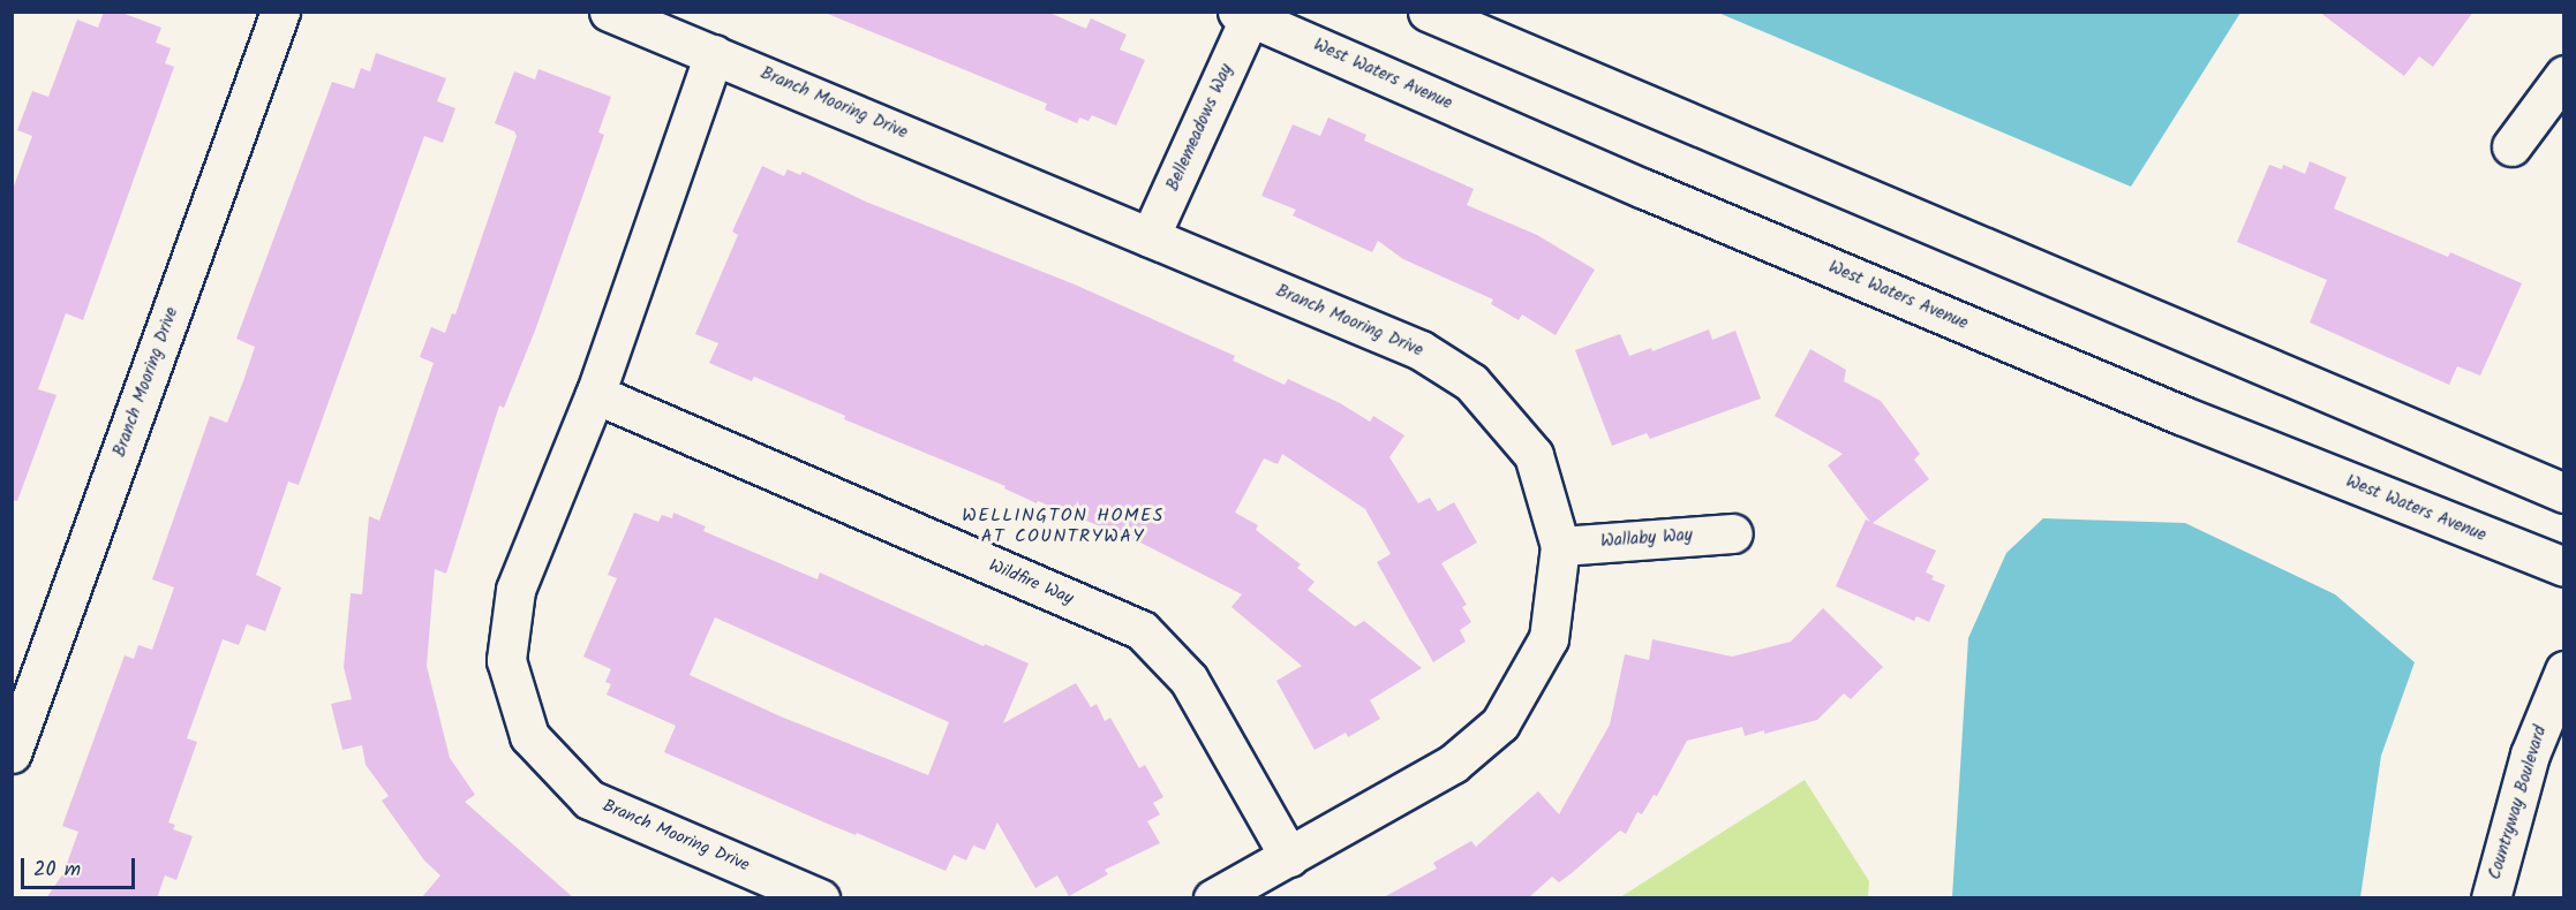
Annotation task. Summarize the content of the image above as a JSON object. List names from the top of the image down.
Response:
{
  "streets": {
    "street": [
      "West Waters Avenue",
      "Branch Mooring Drive",
      "Bellemeadows Way",
      "Wallaby Way",
      "Wildfire Way",
      "Countryway Boulevard"
    ]
  },
  "crossings": [
    ["West Waters Avenue", "Bellemeadows Way"],
    ["Branch Mooring Drive", "Bellemeadows Way"],
    ["Branch Mooring Drive", "Wallaby Way"],
    ["Branch Mooring Drive", "Wildfire Way"]
  ],
  "districts": ["WELLINGTON HOMES AT COUNTRYWAY"],
  "scale_bar": "20 m"
}
